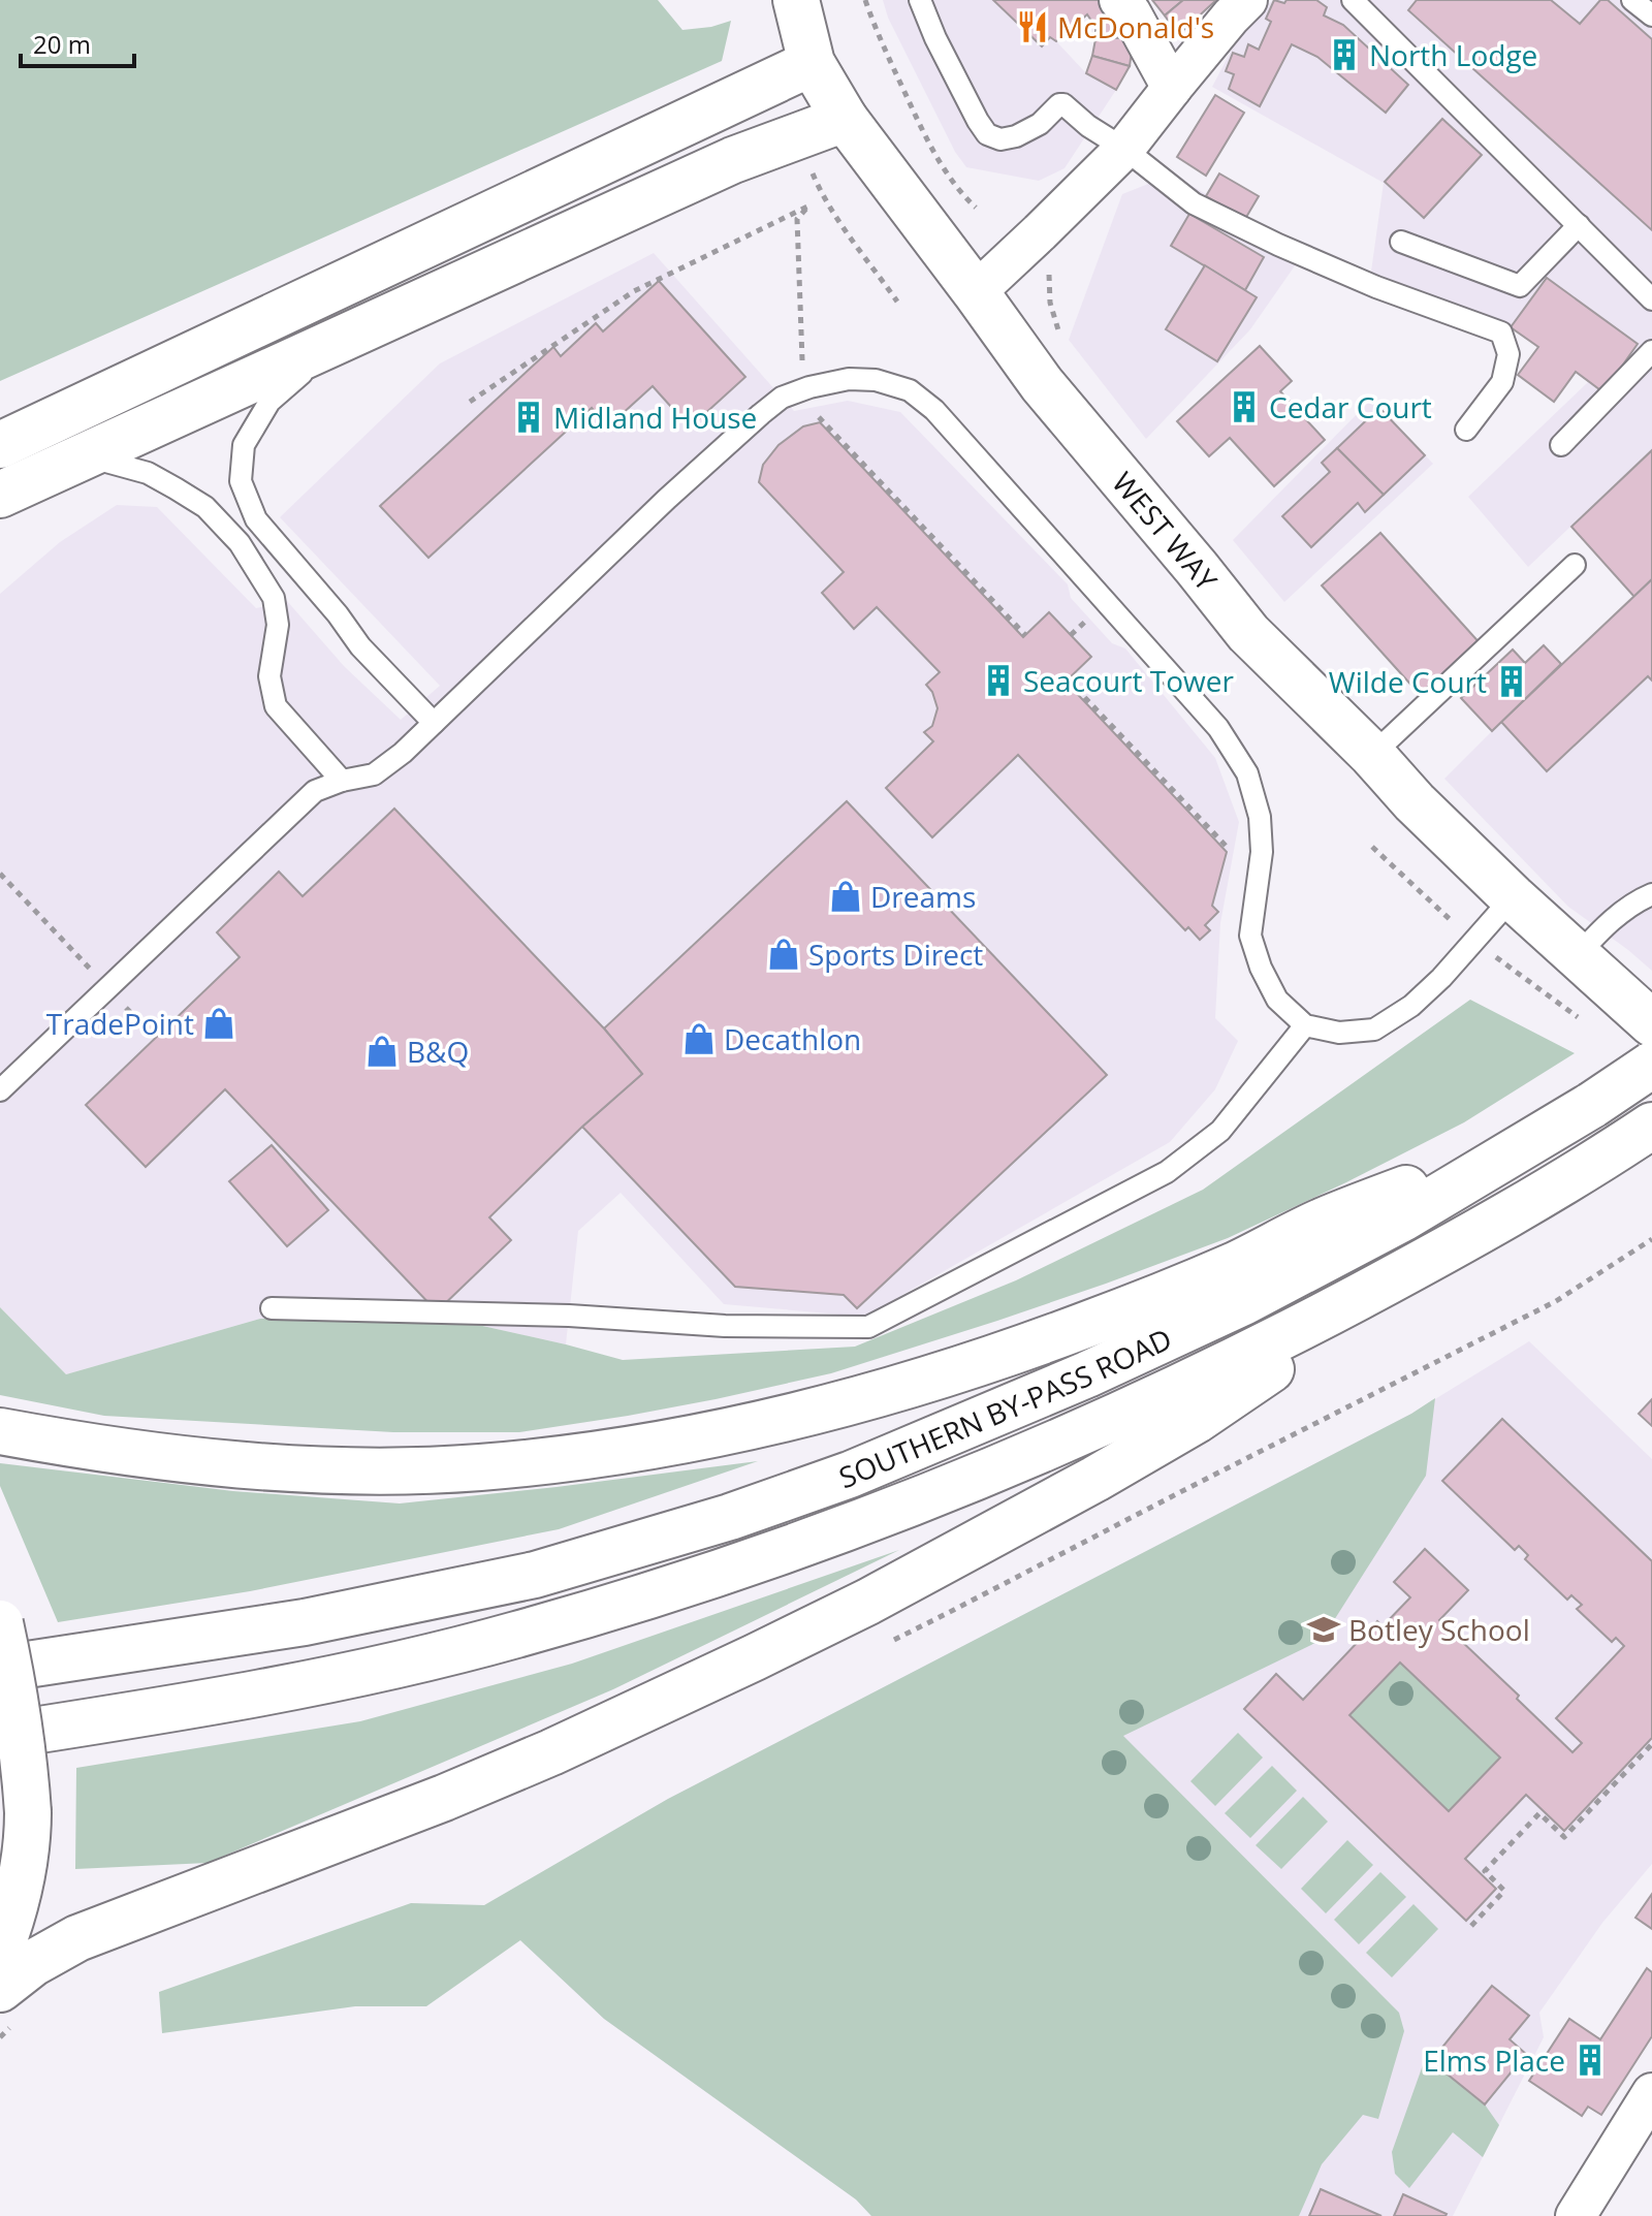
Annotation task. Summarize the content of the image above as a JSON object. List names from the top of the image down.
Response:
{
  "streets": {
    "main road": ["WEST WAY", "SOUTHERN BY-PASS ROAD"]
  },
  "places": {
    "restaurant": ["McDonald's"],
    "building": [
      "North Lodge",
      "Cedar Court",
      "Midland House",
      "Seacourt Tower",
      "Wilde Court",
      "Elms Place"
    ],
    "shop": [
      "Dreams",
      "Sports Direct",
      "TradePoint",
      "Decathlon",
      "B&Q"
    ],
    "school or university": ["Botley School"]
  },
  "scale_bar": "20 m"
}
